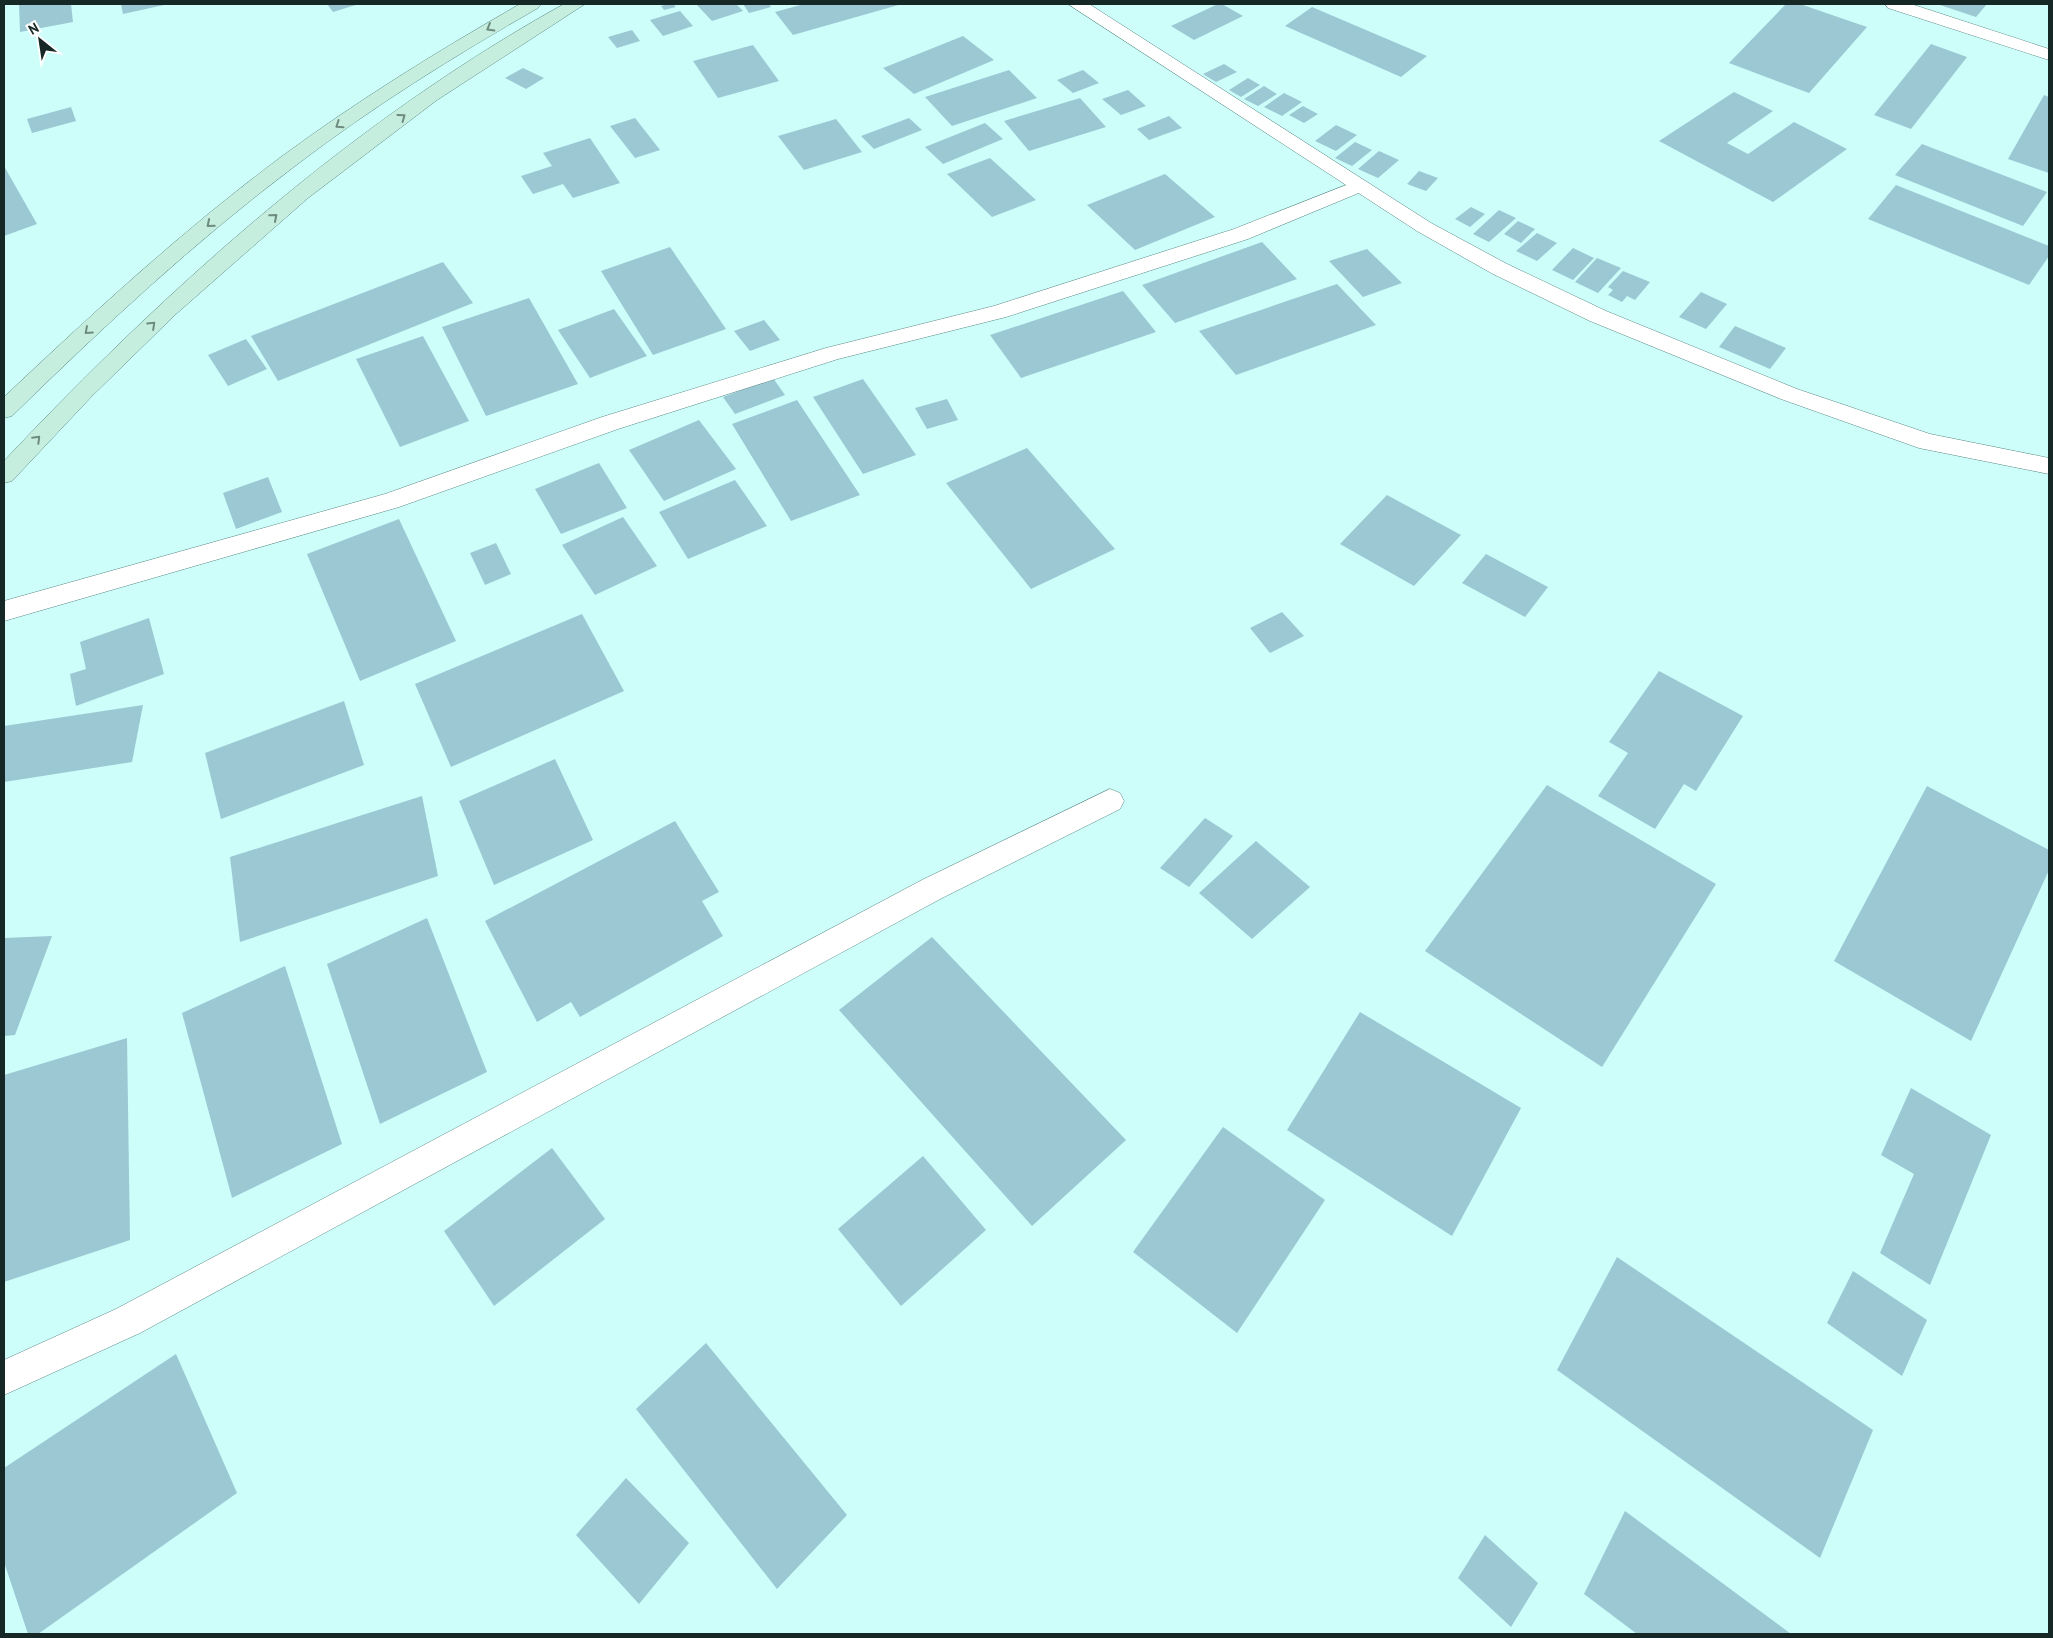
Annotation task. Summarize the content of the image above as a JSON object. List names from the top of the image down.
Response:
{
  "north": "top left"
}
